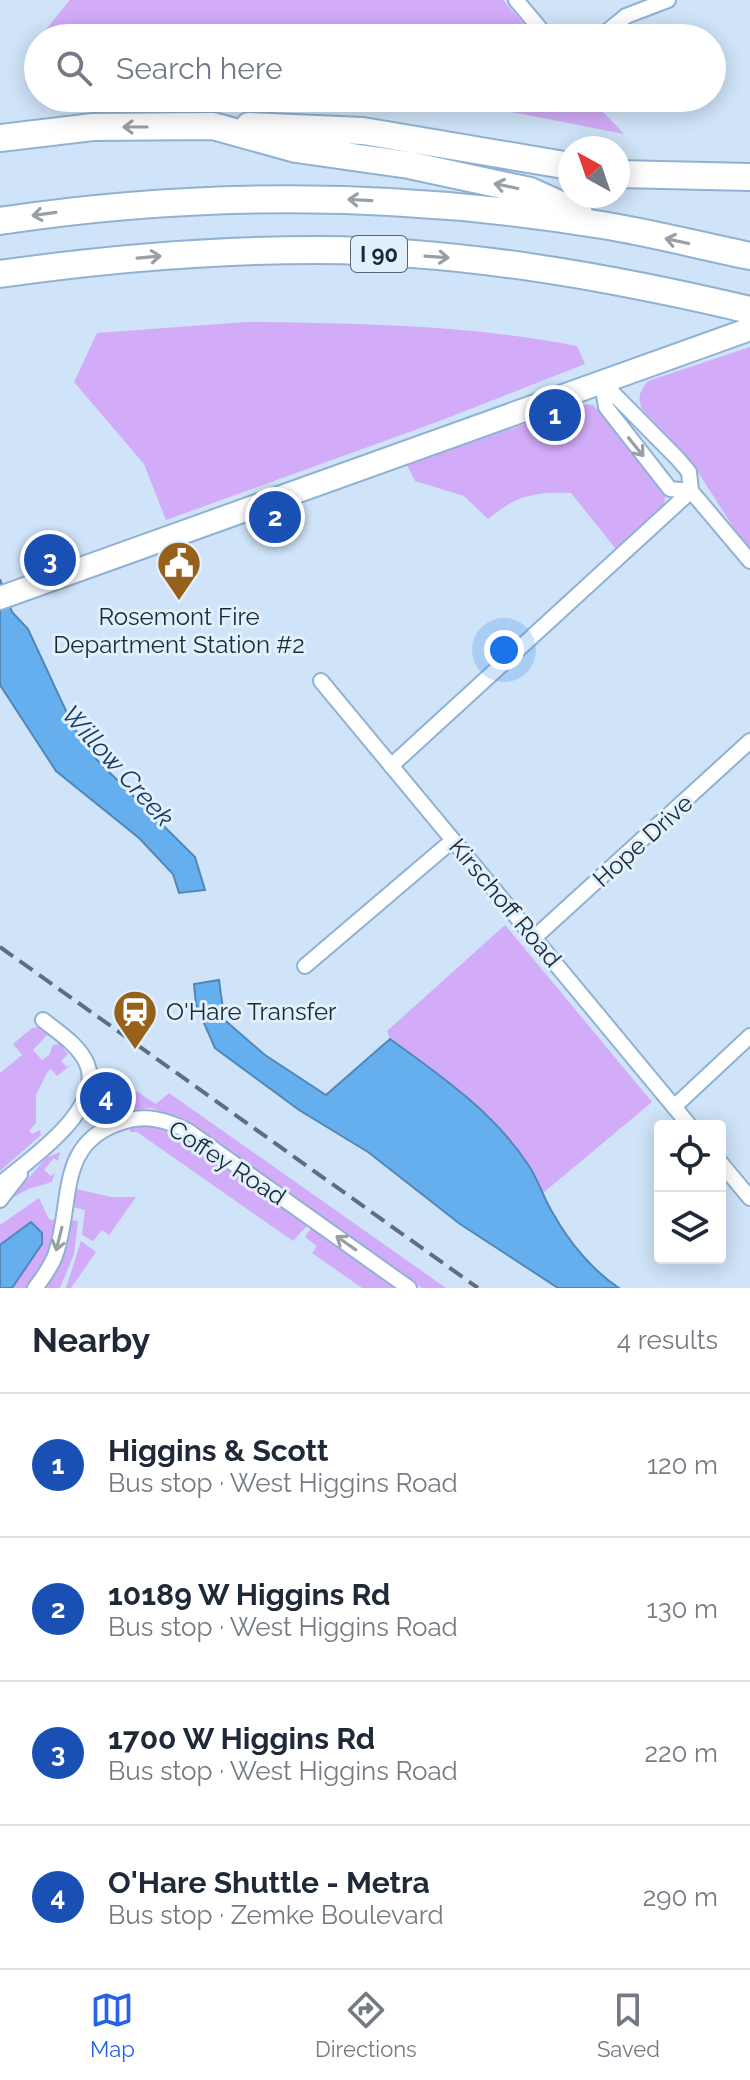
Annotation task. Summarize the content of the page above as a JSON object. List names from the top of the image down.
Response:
{
  "streets": {
    "highway": ["I 90"],
    "street": ["Hope Drive", "Kirschoff Road", "Coffey Road"]
  },
  "crossings": [
    ["Hope Drive", "Kirschoff Road"]
  ],
  "water": ["Willow Creek"],
  "places": {
    "public building": ["Rosemont Fire Department Station #2"],
    "station": ["O'Hare Transfer"]
  },
  "north": "top left",
  "page": {
    "search": "Search here",
    "pins": [
      "1",
      "2",
      "3",
      "4"
    ],
    "heading": ["Nearby", "4 results"],
    "list": [
      {
        "mark": "1",
        "name": "Higgins & Scott",
        "note": "Bus stop · West Higgins Road",
        "value": "120 m"
      },
      {
        "mark": "2",
        "name": "10189 W Higgins Rd",
        "note": "Bus stop · West Higgins Road",
        "value": "130 m"
      },
      {
        "mark": "3",
        "name": "1700 W Higgins Rd",
        "note": "Bus stop · West Higgins Road",
        "value": "220 m"
      },
      {
        "mark": "4",
        "name": "O'Hare Shuttle - Metra",
        "note": "Bus stop · Zemke Boulevard",
        "value": "290 m"
      }
    ],
    "nav": ["Map", "Directions", "Saved"]
  }
}
